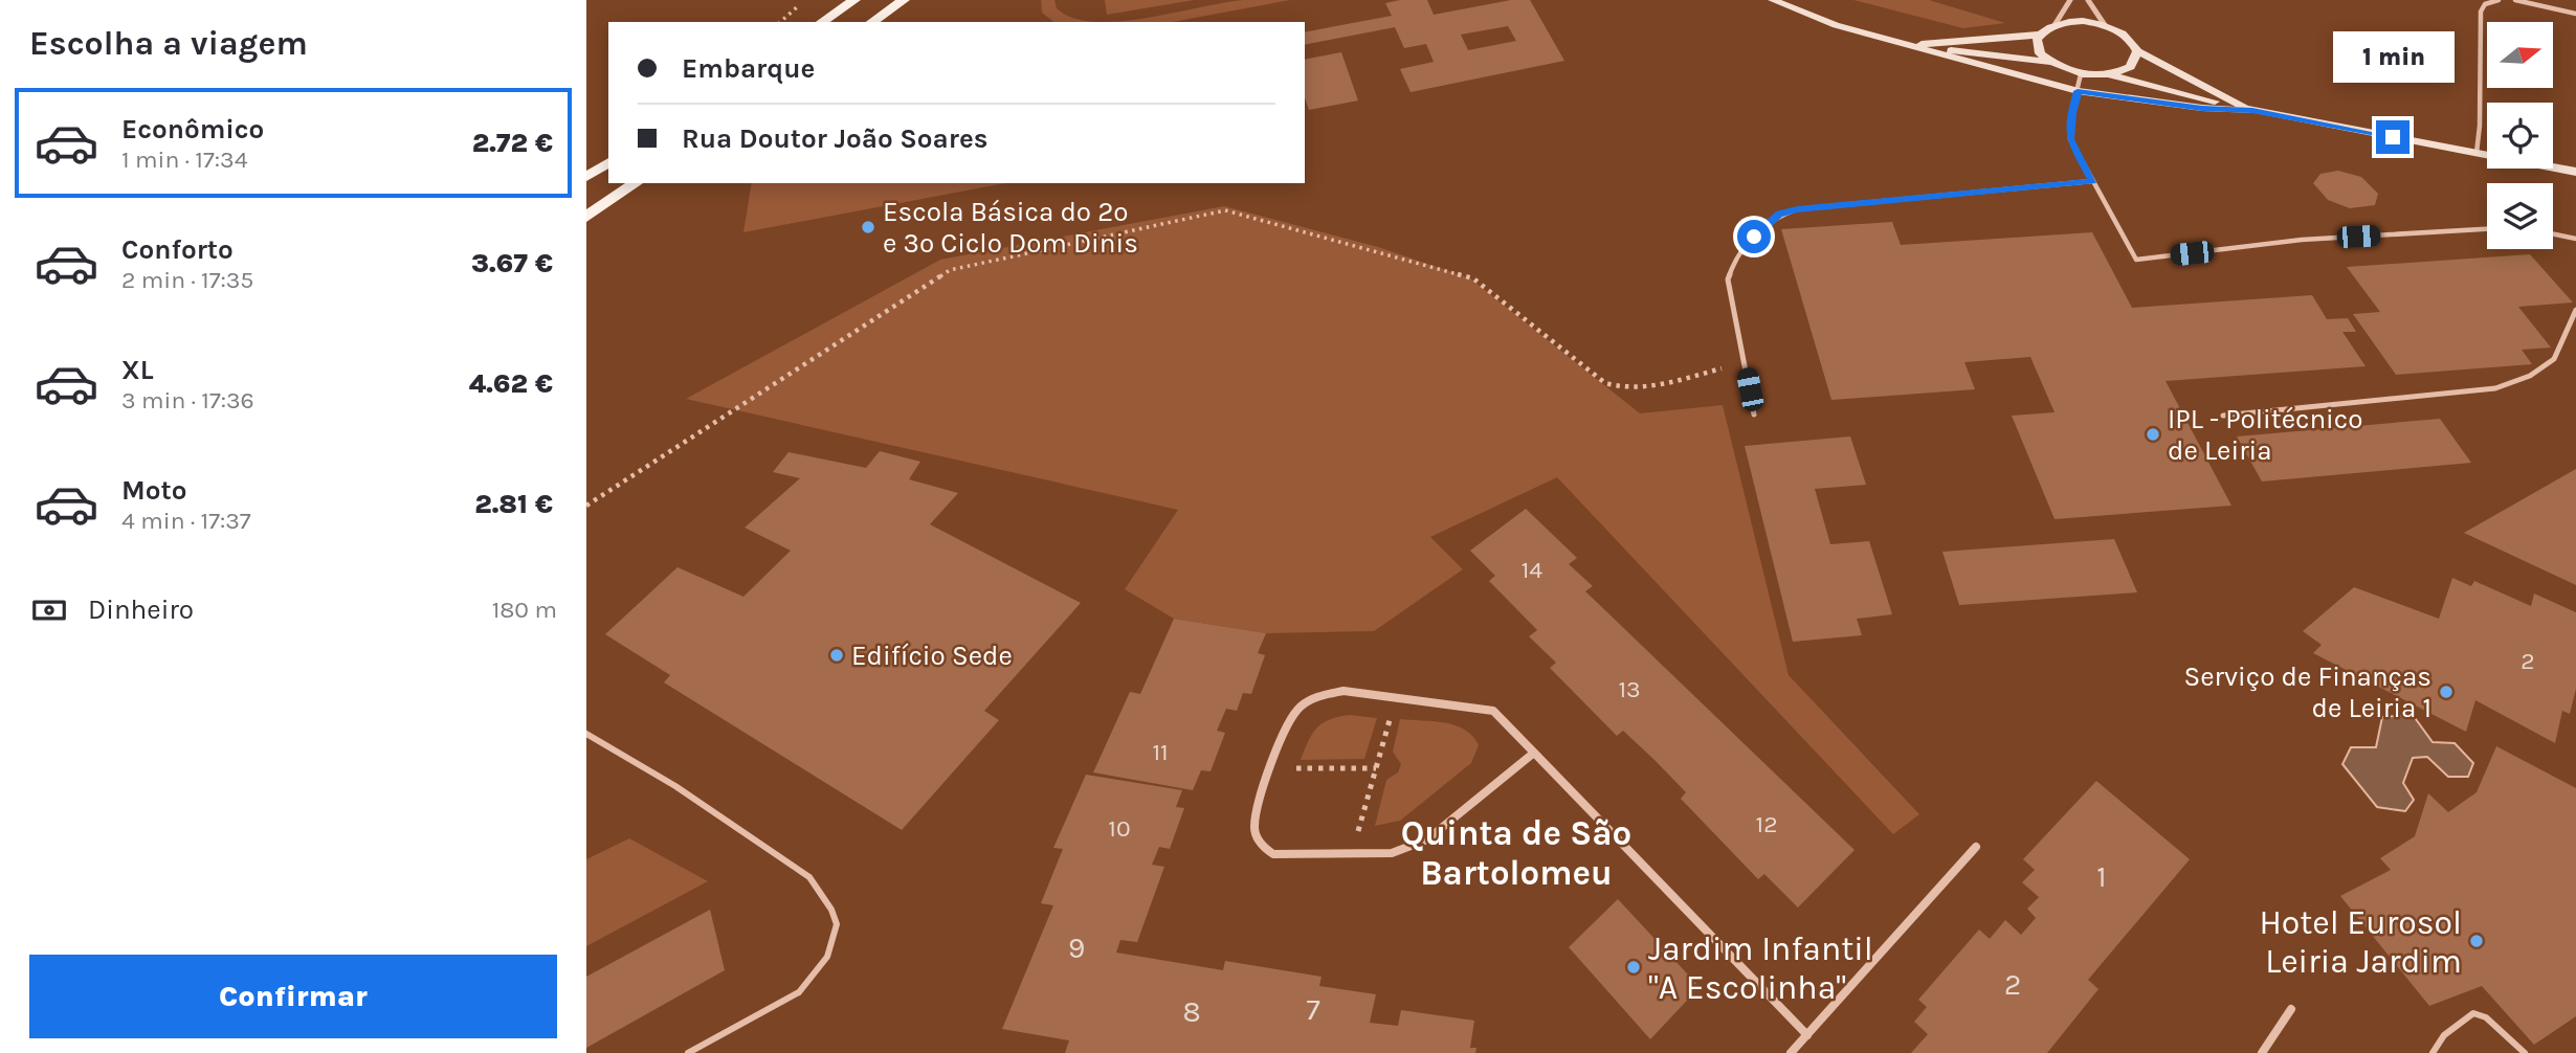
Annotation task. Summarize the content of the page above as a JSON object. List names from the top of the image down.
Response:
{
  "districts": ["Quinta de São Bartolomeu"],
  "places": [
    "Escola Básica do 2º e 3º Ciclo Dom Dinis",
    "IPL - Politécnico de Leiria",
    "Edifício Sede",
    "Serviço de Finanças de Leiria 1",
    "Hotel Eurosol Leiria Jardim",
    "Jardim Infantil \"A Escolinha\""
  ],
  "house_numbers": [
    "14",
    "2",
    "13",
    "11",
    "12",
    "10",
    "1",
    "9",
    "2",
    "7",
    "8"
  ],
  "north": "right",
  "page": {
    "heading": "Escolha a viagem",
    "banner": ["Embarque", "Rua Doutor João Soares"],
    "bubble": "1 min",
    "list": [
      {
        "name": "Econômico",
        "note": "1 min · 17:34",
        "value": "2.72 €"
      },
      {
        "name": "Conforto",
        "note": "2 min · 17:35",
        "value": "3.67 €"
      },
      {
        "name": "XL",
        "note": "3 min · 17:36",
        "value": "4.62 €"
      },
      {
        "name": "Moto",
        "note": "4 min · 17:37",
        "value": "2.81 €"
      }
    ],
    "pay": ["Dinheiro", "180 m"],
    "buttons": "Confirmar"
  }
}
